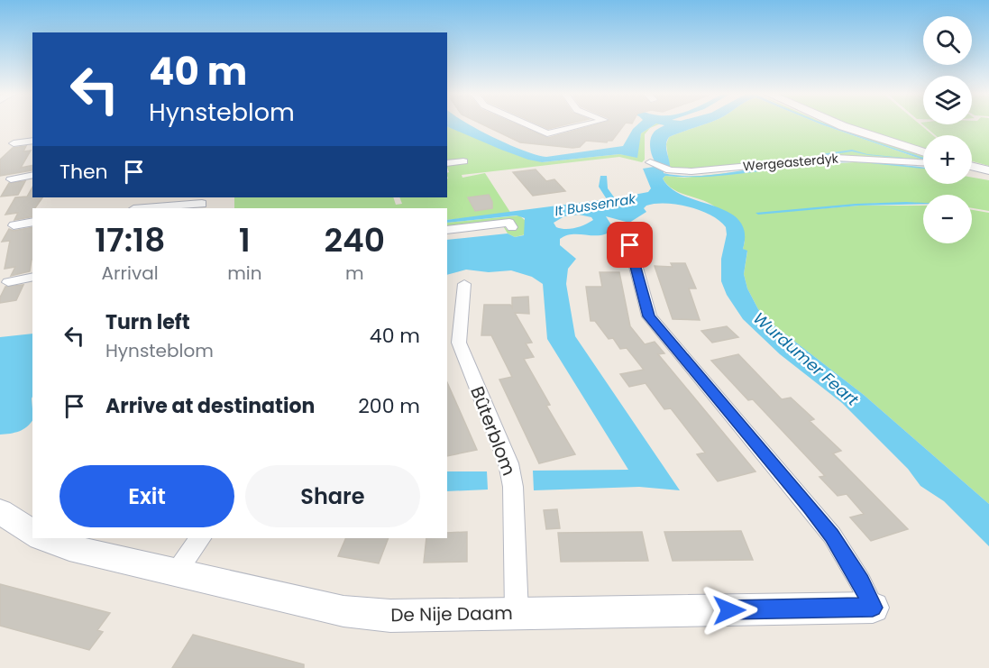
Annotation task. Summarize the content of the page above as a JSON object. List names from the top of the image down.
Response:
{
  "streets": {
    "street": ["Wergeasterdyk", "Bûterblom", "De Nije Daam"]
  },
  "crossings": [
    ["Bûterblom", "De Nije Daam"]
  ],
  "water": ["It Bussenrak", "Wurdumer Feart"],
  "page": {
    "map_buttons": ["+", "−"],
    "turn": ["40 m", "Hynsteblom"],
    "then": "Then",
    "eta": [
      "17:18",
      "Arrival",
      "1",
      "min",
      "240",
      "m"
    ],
    "list": [
      {
        "name": "Turn left",
        "note": "Hynsteblom",
        "value": "40 m"
      },
      {
        "name": "Arrive at destination",
        "value": "200 m"
      }
    ],
    "buttons": ["Exit", "Share"]
  }
}
